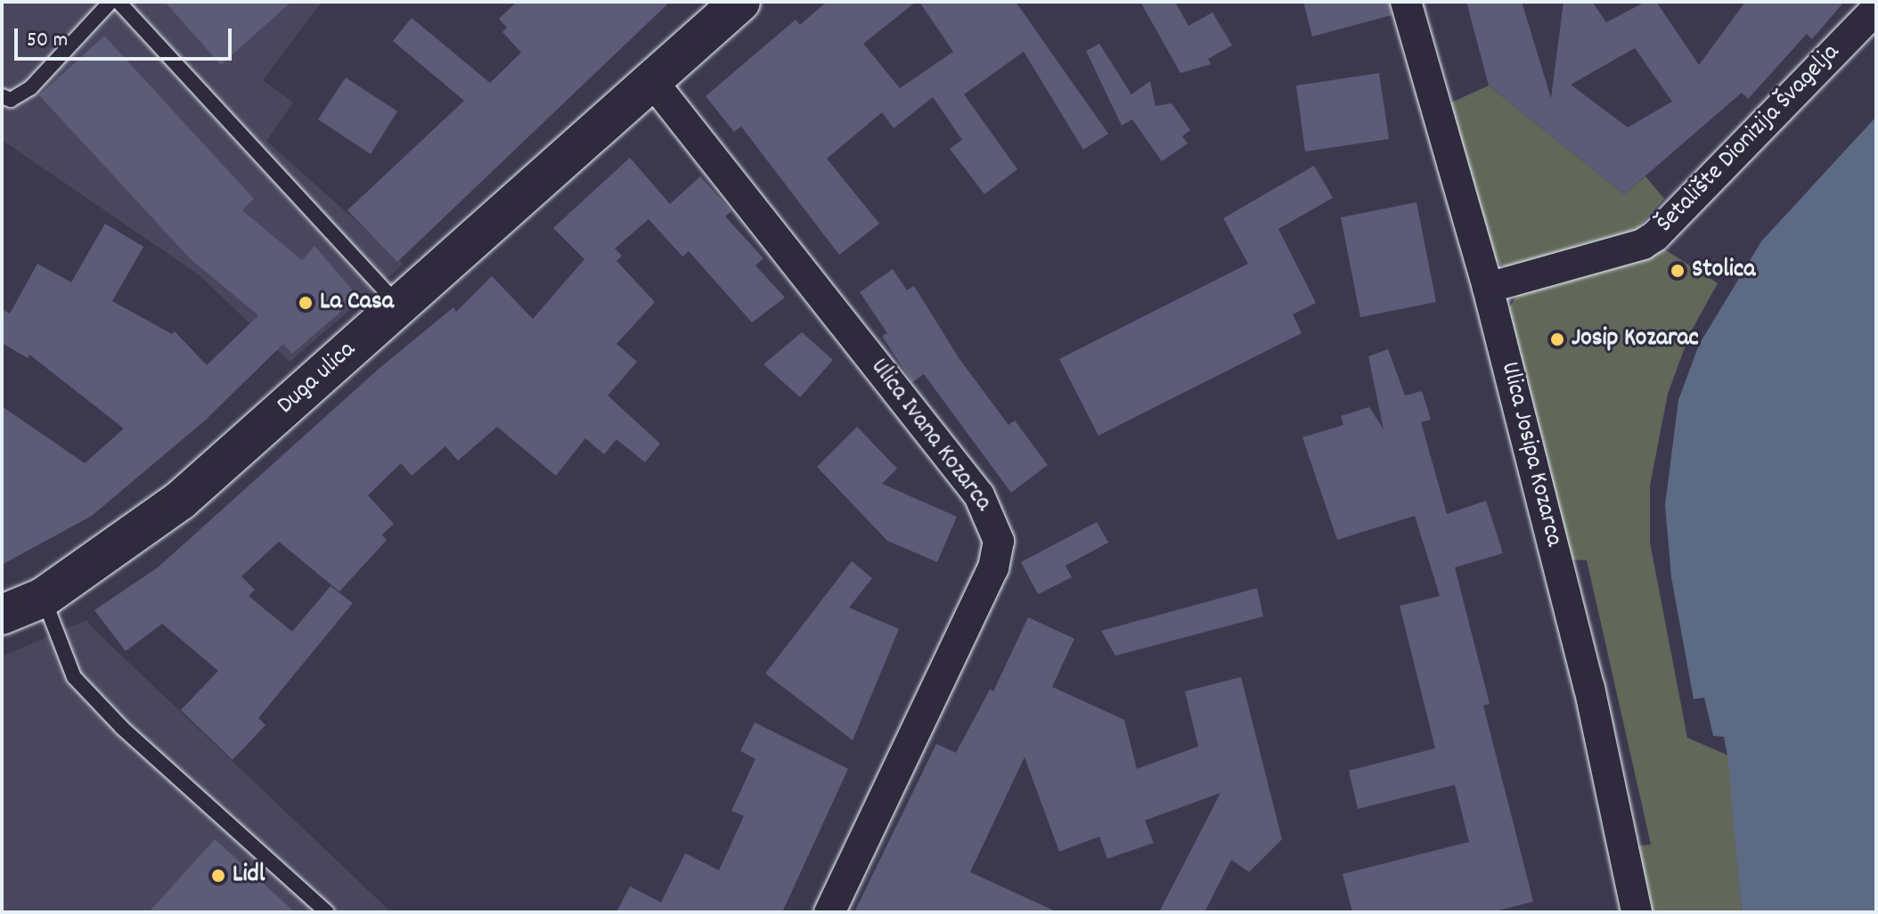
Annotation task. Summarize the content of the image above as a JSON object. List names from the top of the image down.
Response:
{
  "streets": {
    "main road": ["Duga ulica"],
    "street": ["Šetalište Dionizija Švagelja", "Ulica Ivana Kozarca", "Ulica Josipa Kozarca"]
  },
  "crossings": [
    ["Šetalište Dionizija Švagelja", "Ulica Josipa Kozarca"],
    ["Duga ulica", "Ulica Ivana Kozarca"]
  ],
  "places": [
    "Stolica",
    "La Casa",
    "Josip Kozarac",
    "Lidl"
  ],
  "scale_bar": "50 m"
}
